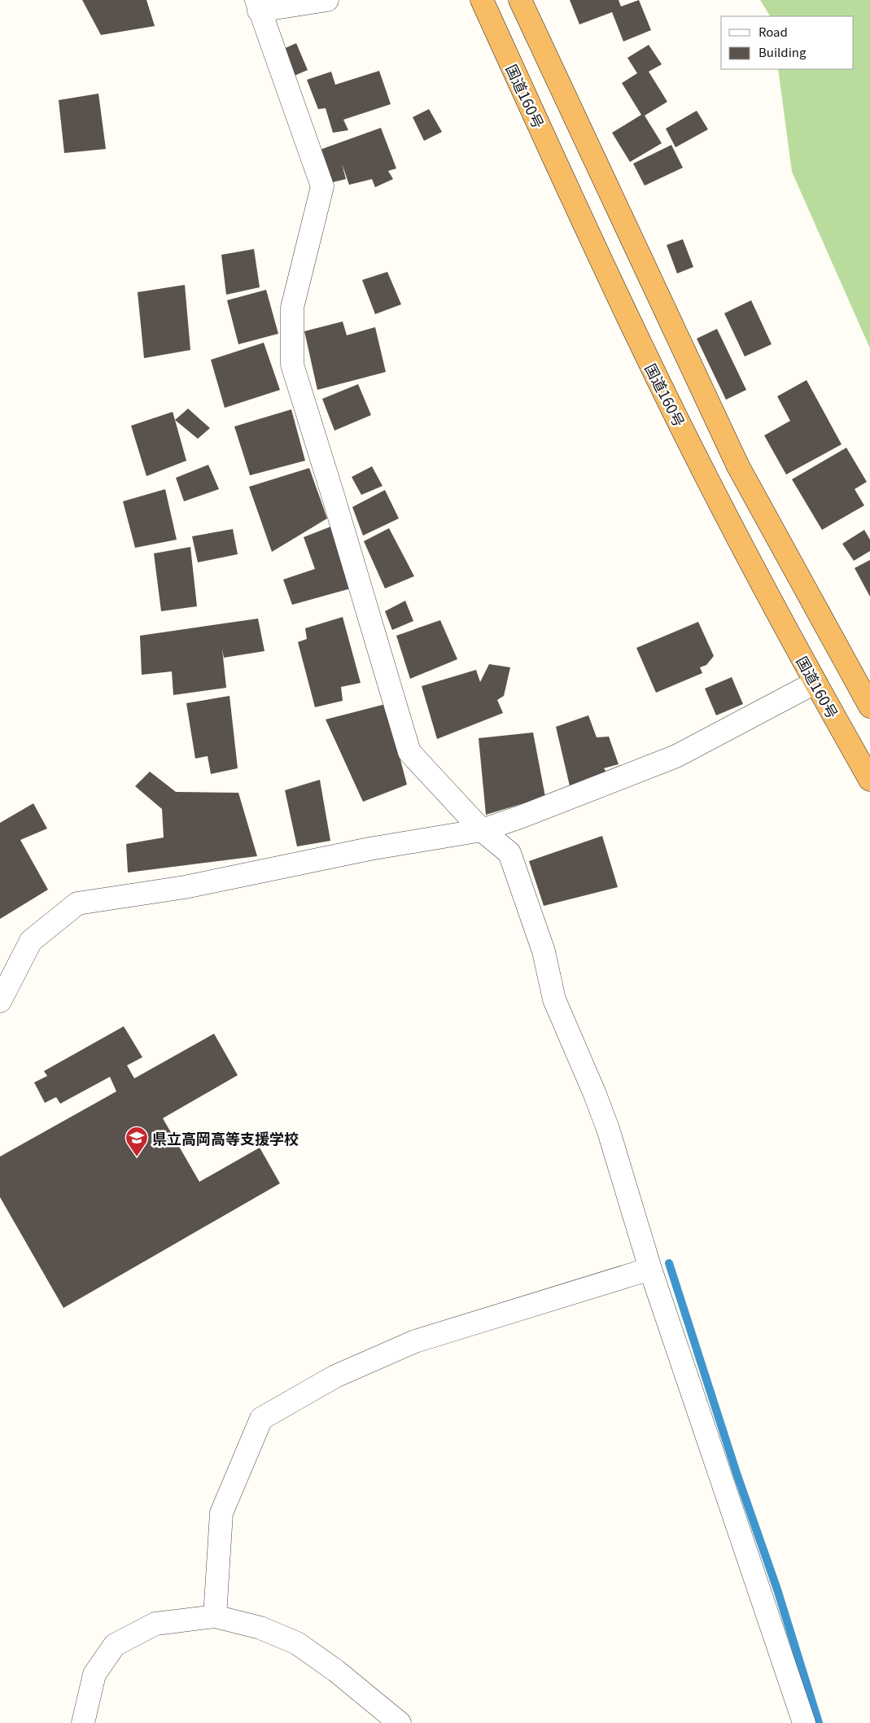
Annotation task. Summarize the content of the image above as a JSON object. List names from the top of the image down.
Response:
{
  "streets": {
    "highway": ["国道160号"]
  },
  "places": {
    "school or university": ["県立高岡高等支援学校"]
  },
  "legend": ["Road", "Building"]
}
